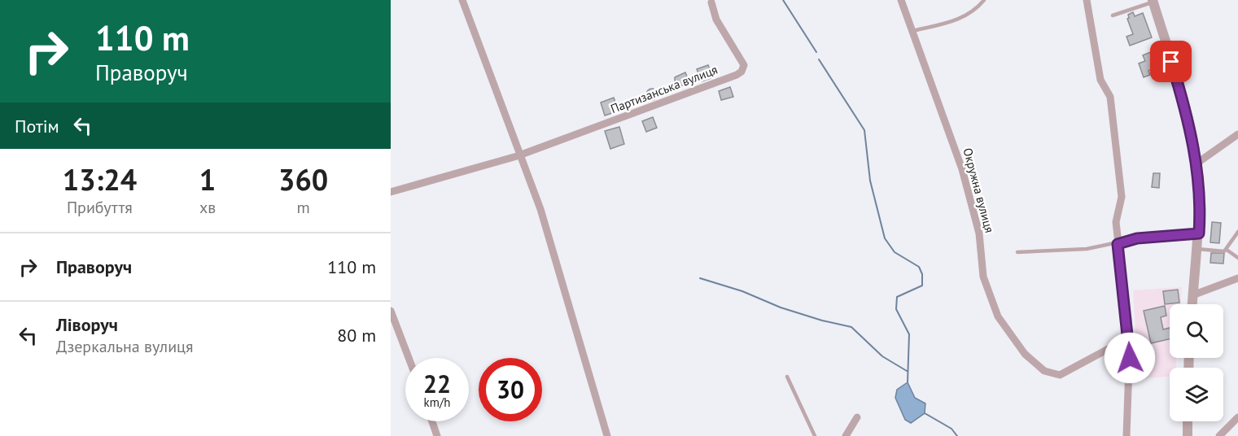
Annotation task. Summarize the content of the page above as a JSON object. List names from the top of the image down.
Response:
{
  "streets": {
    "street": ["Партизанська вулиця", "Окружна вулиця"]
  },
  "page": {
    "turn": ["110 m", "Праворуч"],
    "then": "Потім",
    "eta": [
      "13:24",
      "Прибуття",
      "1",
      "хв",
      "360",
      "m"
    ],
    "list": [
      {
        "name": "Праворуч",
        "value": "110 m"
      },
      {
        "name": "Ліворуч",
        "note": "Дзеркальна вулиця",
        "value": "80 m"
      }
    ],
    "speed": "22 km/h",
    "limit": "30"
  }
}
